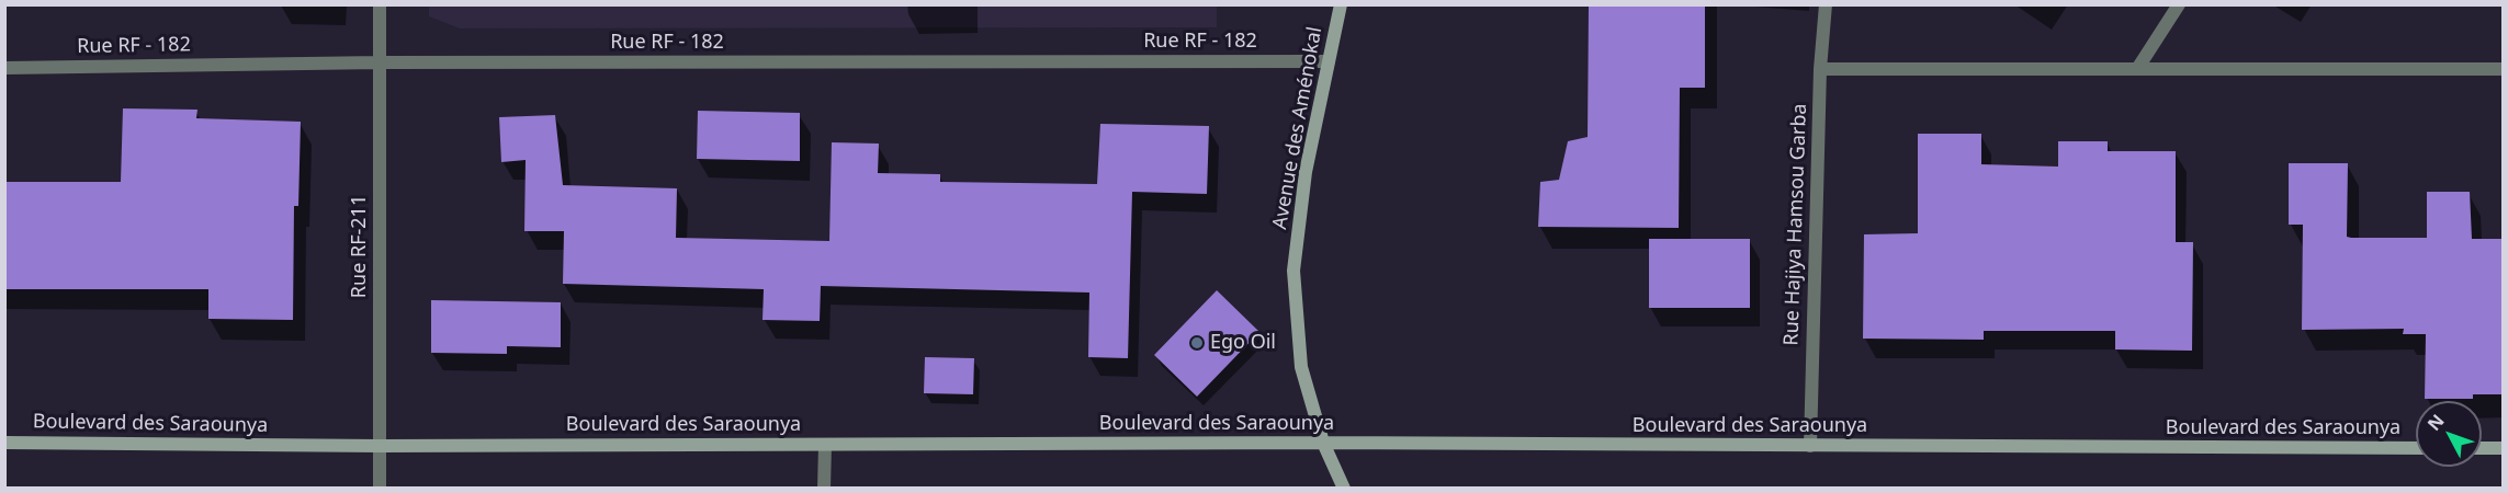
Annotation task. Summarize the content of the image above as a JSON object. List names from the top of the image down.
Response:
{
  "streets": {
    "main road": ["Avenue des Aménokal", "Boulevard des Saraounya"],
    "street": ["Rue RF - 182", "Rue Hajiya Hamsou Garba", "Rue RF-211"]
  },
  "crossings": [
    ["Rue RF - 182", "Avenue des Aménokal"],
    ["Rue RF - 182", "Rue RF-211"],
    ["Avenue des Aménokal", "Boulevard des Saraounya"],
    ["Rue Hajiya Hamsou Garba", "Boulevard des Saraounya"],
    ["Rue RF-211", "Boulevard des Saraounya"]
  ],
  "places": ["Ego Oil"],
  "north": "top left"
}
